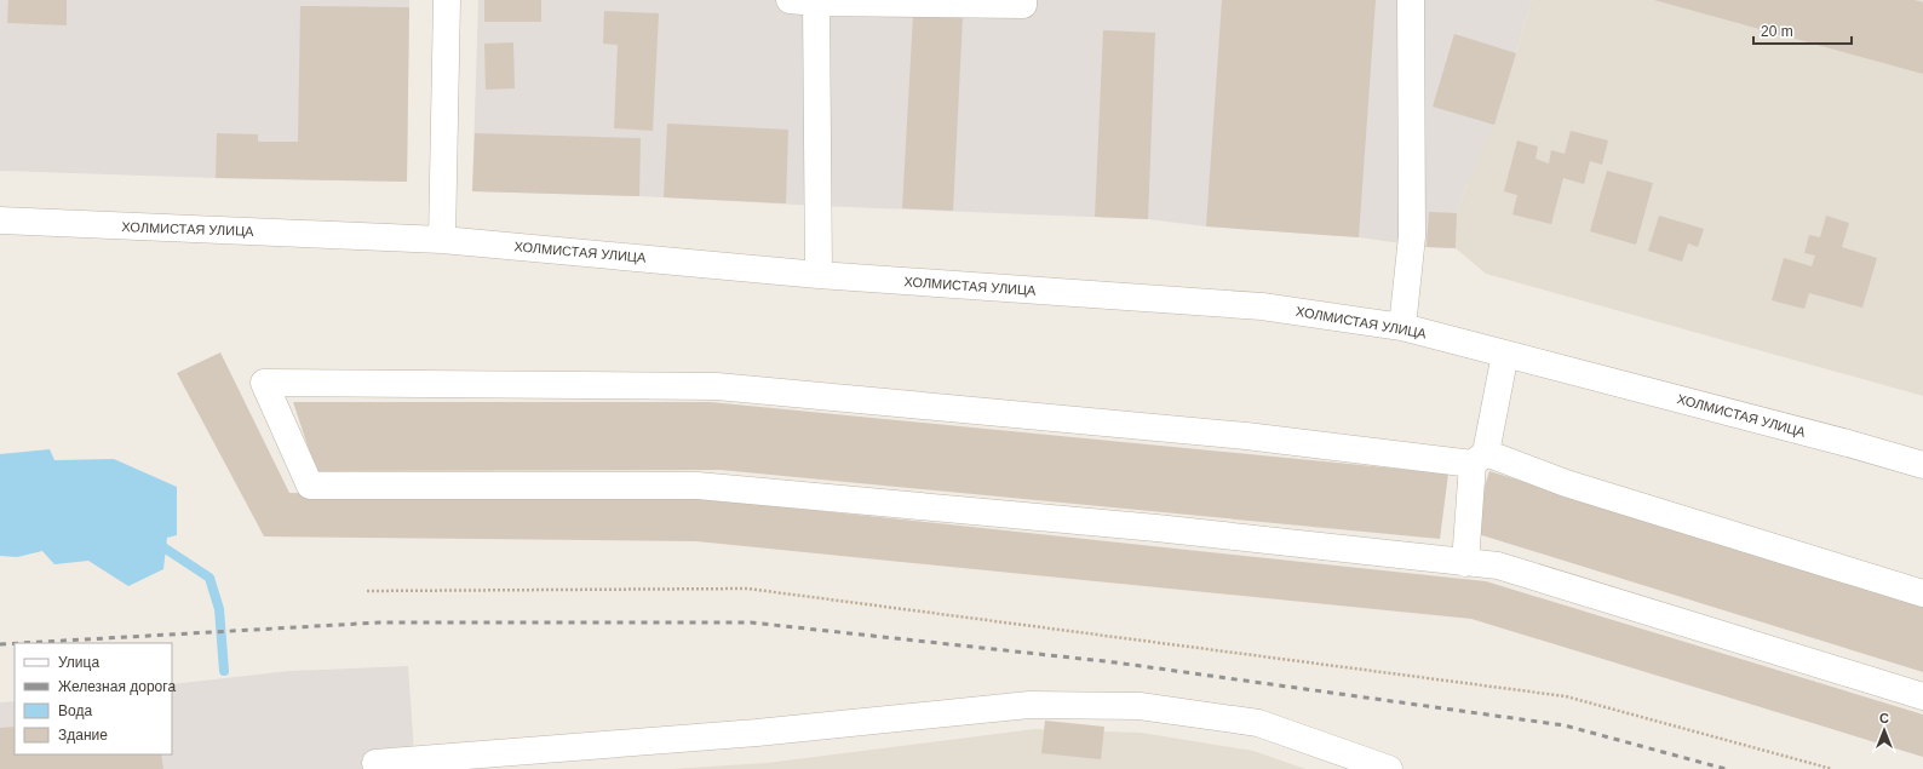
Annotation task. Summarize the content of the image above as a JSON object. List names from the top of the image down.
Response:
{
  "streets": {
    "street": ["ХОЛМИСТАЯ УЛИЦА"]
  },
  "legend": [
    "Улица",
    "Железная дорога",
    "Вода",
    "Здание"
  ],
  "scale_bar": "20 m",
  "north": "top"
}
